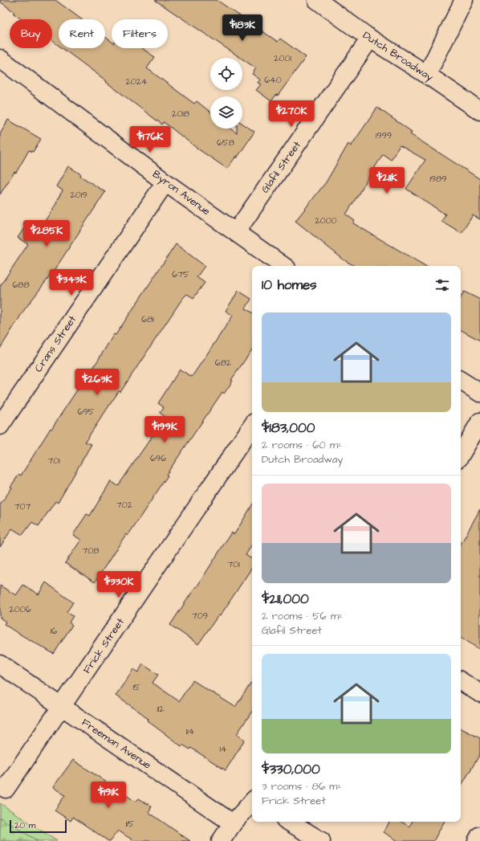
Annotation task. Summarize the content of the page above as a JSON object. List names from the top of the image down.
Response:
{
  "streets": {
    "street": [
      "Dutch Broadway",
      "Glafil Street",
      "Byron Avenue",
      "Crans Street",
      "Frick Street",
      "Freeman Avenue"
    ]
  },
  "crossings": [
    ["Dutch Broadway", "Glafil Street"],
    ["Glafil Street", "Byron Avenue"],
    ["Byron Avenue", "Crans Street"],
    ["Frick Street", "Freeman Avenue"]
  ],
  "house_numbers": [
    "2001",
    "640",
    "2024",
    "2018",
    "1999",
    "658",
    "1989",
    "2019",
    "2000",
    "675",
    "688",
    "681",
    "682",
    "695",
    "696",
    "701",
    "702",
    "707",
    "708",
    "701",
    "2006",
    "709",
    "16",
    "15",
    "112",
    "114",
    "14",
    "115"
  ],
  "scale_bar": "20 m",
  "page": {
    "price": [
      "$183K",
      "$270K",
      "$176K",
      "$211K",
      "$285K",
      "$343K",
      "$263K",
      "$199K",
      "$330K",
      "$191K"
    ],
    "chip": ["Buy", "Rent", "Filters"],
    "heading": "10 homes",
    "list": [
      {
        "name": "$183,000",
        "note": "2 rooms · 60 m² · Dutch Broadway"
      },
      {
        "name": "$211,000",
        "note": "2 rooms · 56 m² · Glafil Street"
      },
      {
        "name": "$330,000",
        "note": "3 rooms · 86 m² · Frick Street"
      }
    ],
    "scale": "20 m"
  }
}
